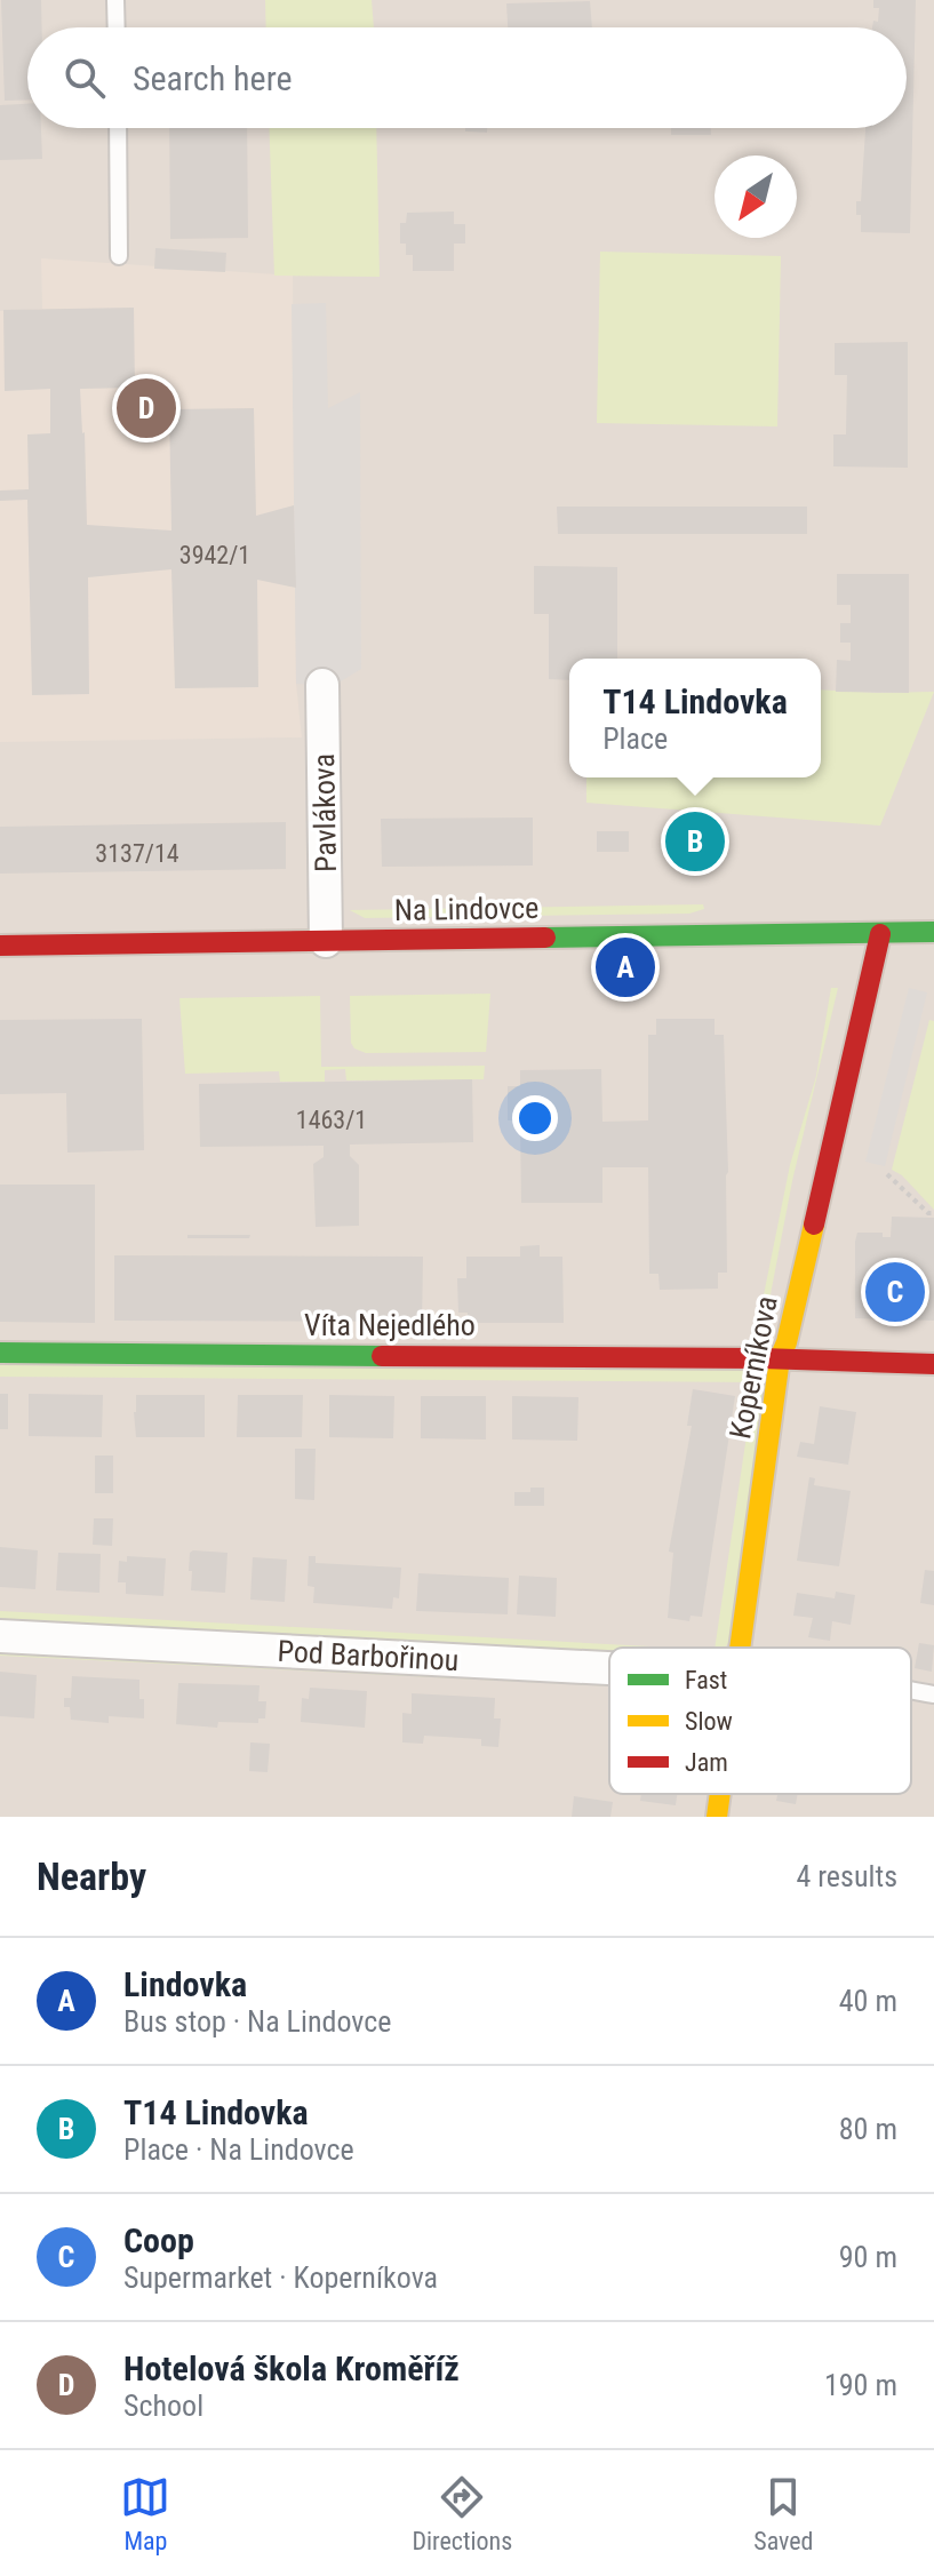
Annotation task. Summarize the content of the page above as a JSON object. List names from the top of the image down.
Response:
{
  "streets": {
    "street": [
      "Pavlákova",
      "Na Lindovce",
      "Víta Nejedlého",
      "Koperníkova",
      "Pod Barbořinou"
    ]
  },
  "crossings": [
    ["Pavlákova", "Na Lindovce"],
    ["Na Lindovce", "Koperníkova"],
    ["Víta Nejedlého", "Koperníkova"]
  ],
  "house_numbers": ["3942/1", "3137/14", "1463/1"],
  "legend": ["Fast", "Slow", "Jam"],
  "north": "bottom left",
  "page": {
    "search": "Search here",
    "pins": [
      "D",
      "B",
      "A",
      "C"
    ],
    "popup": ["T14 Lindovka", "Place"],
    "heading": ["Nearby", "4 results"],
    "list": [
      {
        "mark": "A",
        "name": "Lindovka",
        "note": "Bus stop · Na Lindovce",
        "value": "40 m"
      },
      {
        "mark": "B",
        "name": "T14 Lindovka",
        "note": "Place · Na Lindovce",
        "value": "80 m"
      },
      {
        "mark": "C",
        "name": "Coop",
        "note": "Supermarket · Koperníkova",
        "value": "90 m"
      },
      {
        "mark": "D",
        "name": "Hotelová škola Kroměříž",
        "note": "School",
        "value": "190 m"
      }
    ],
    "nav": ["Map", "Directions", "Saved"]
  }
}
